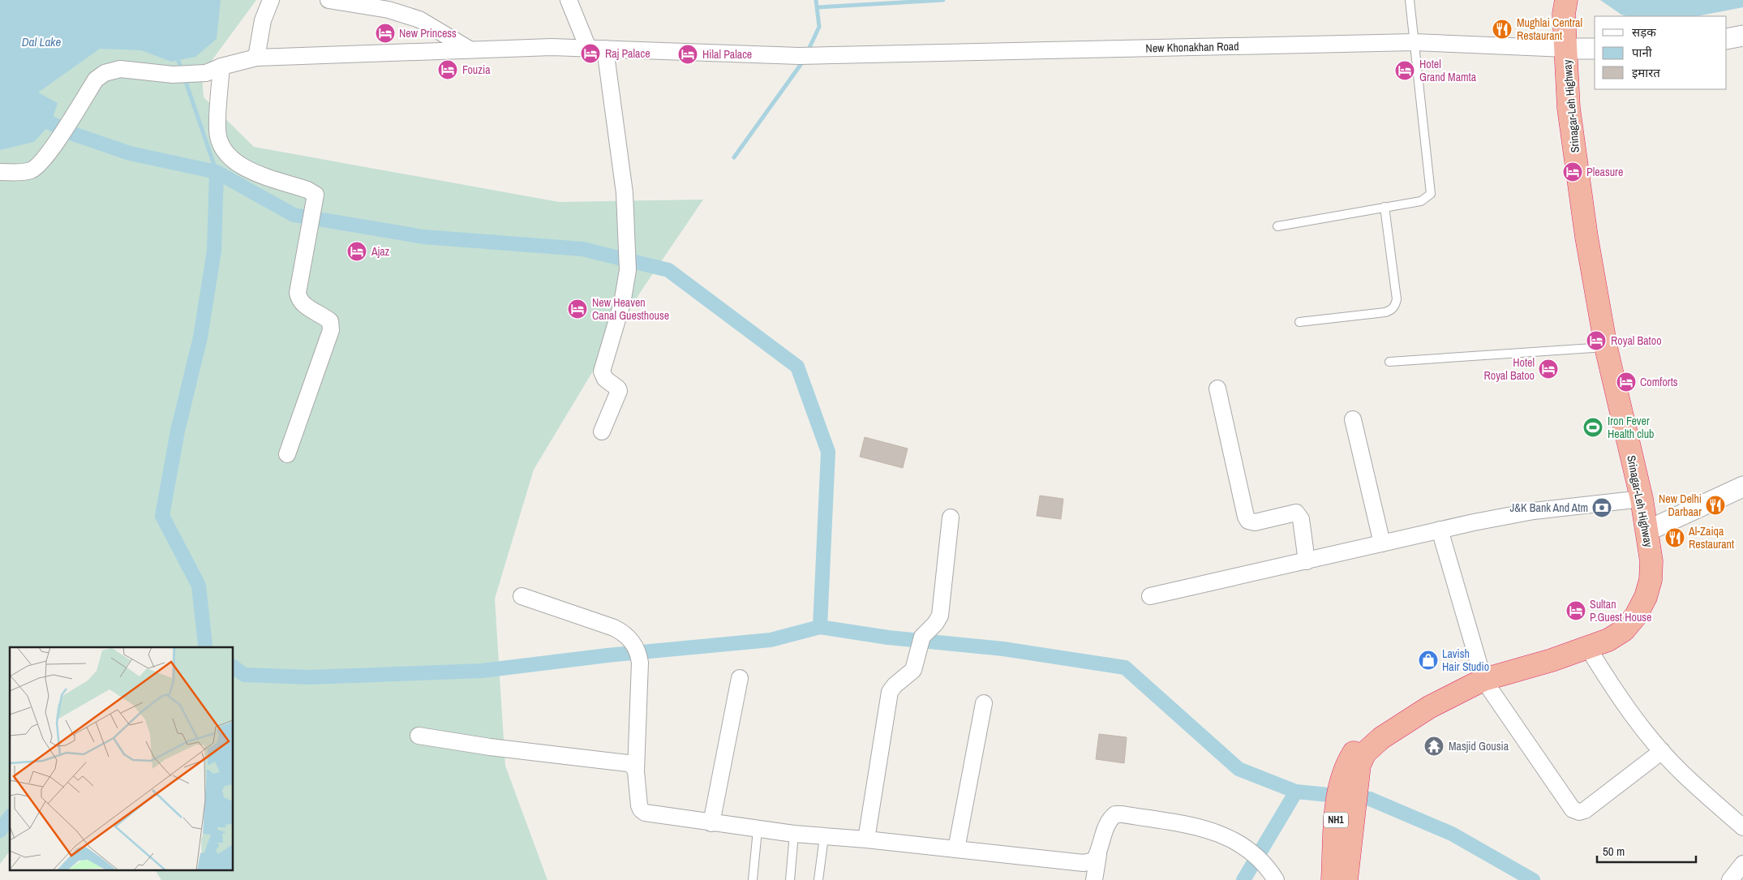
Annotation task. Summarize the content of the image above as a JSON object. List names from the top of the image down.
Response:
{
  "streets": {
    "highway": ["Srinagar-Leh Highway", "NH1"],
    "street": ["New Khonakhan Road"]
  },
  "crossings": [
    ["New Khonakhan Road", "Srinagar-Leh Highway"],
    ["Srinagar-Leh Highway", "NH1"]
  ],
  "water": ["Dal Lake"],
  "places": {
    "restaurant": ["Mughlai Central Restaurant", "New Delhi Darbaar", "Al-Zaiqa Restaurant"],
    "hotel": [
      "New Princess",
      "Raj Palace",
      "Hilal Palace",
      "Fouzia",
      "Hotel Grand Mamta",
      "Pleasure",
      "Ajaz",
      "New Heaven Canal Guesthouse",
      "Royal Batoo",
      "Hotel Royal Batoo",
      "Comforts",
      "Sultan P.Guest House"
    ],
    "sports": ["Iron Fever Health club"],
    "bank": ["J&K Bank And Atm"],
    "shop": ["Lavish Hair Studio"],
    "temple": ["Masjid Gousia"]
  },
  "legend": ["सड़क", "पानी", "इमारत"],
  "scale_bar": "50 m"
}
